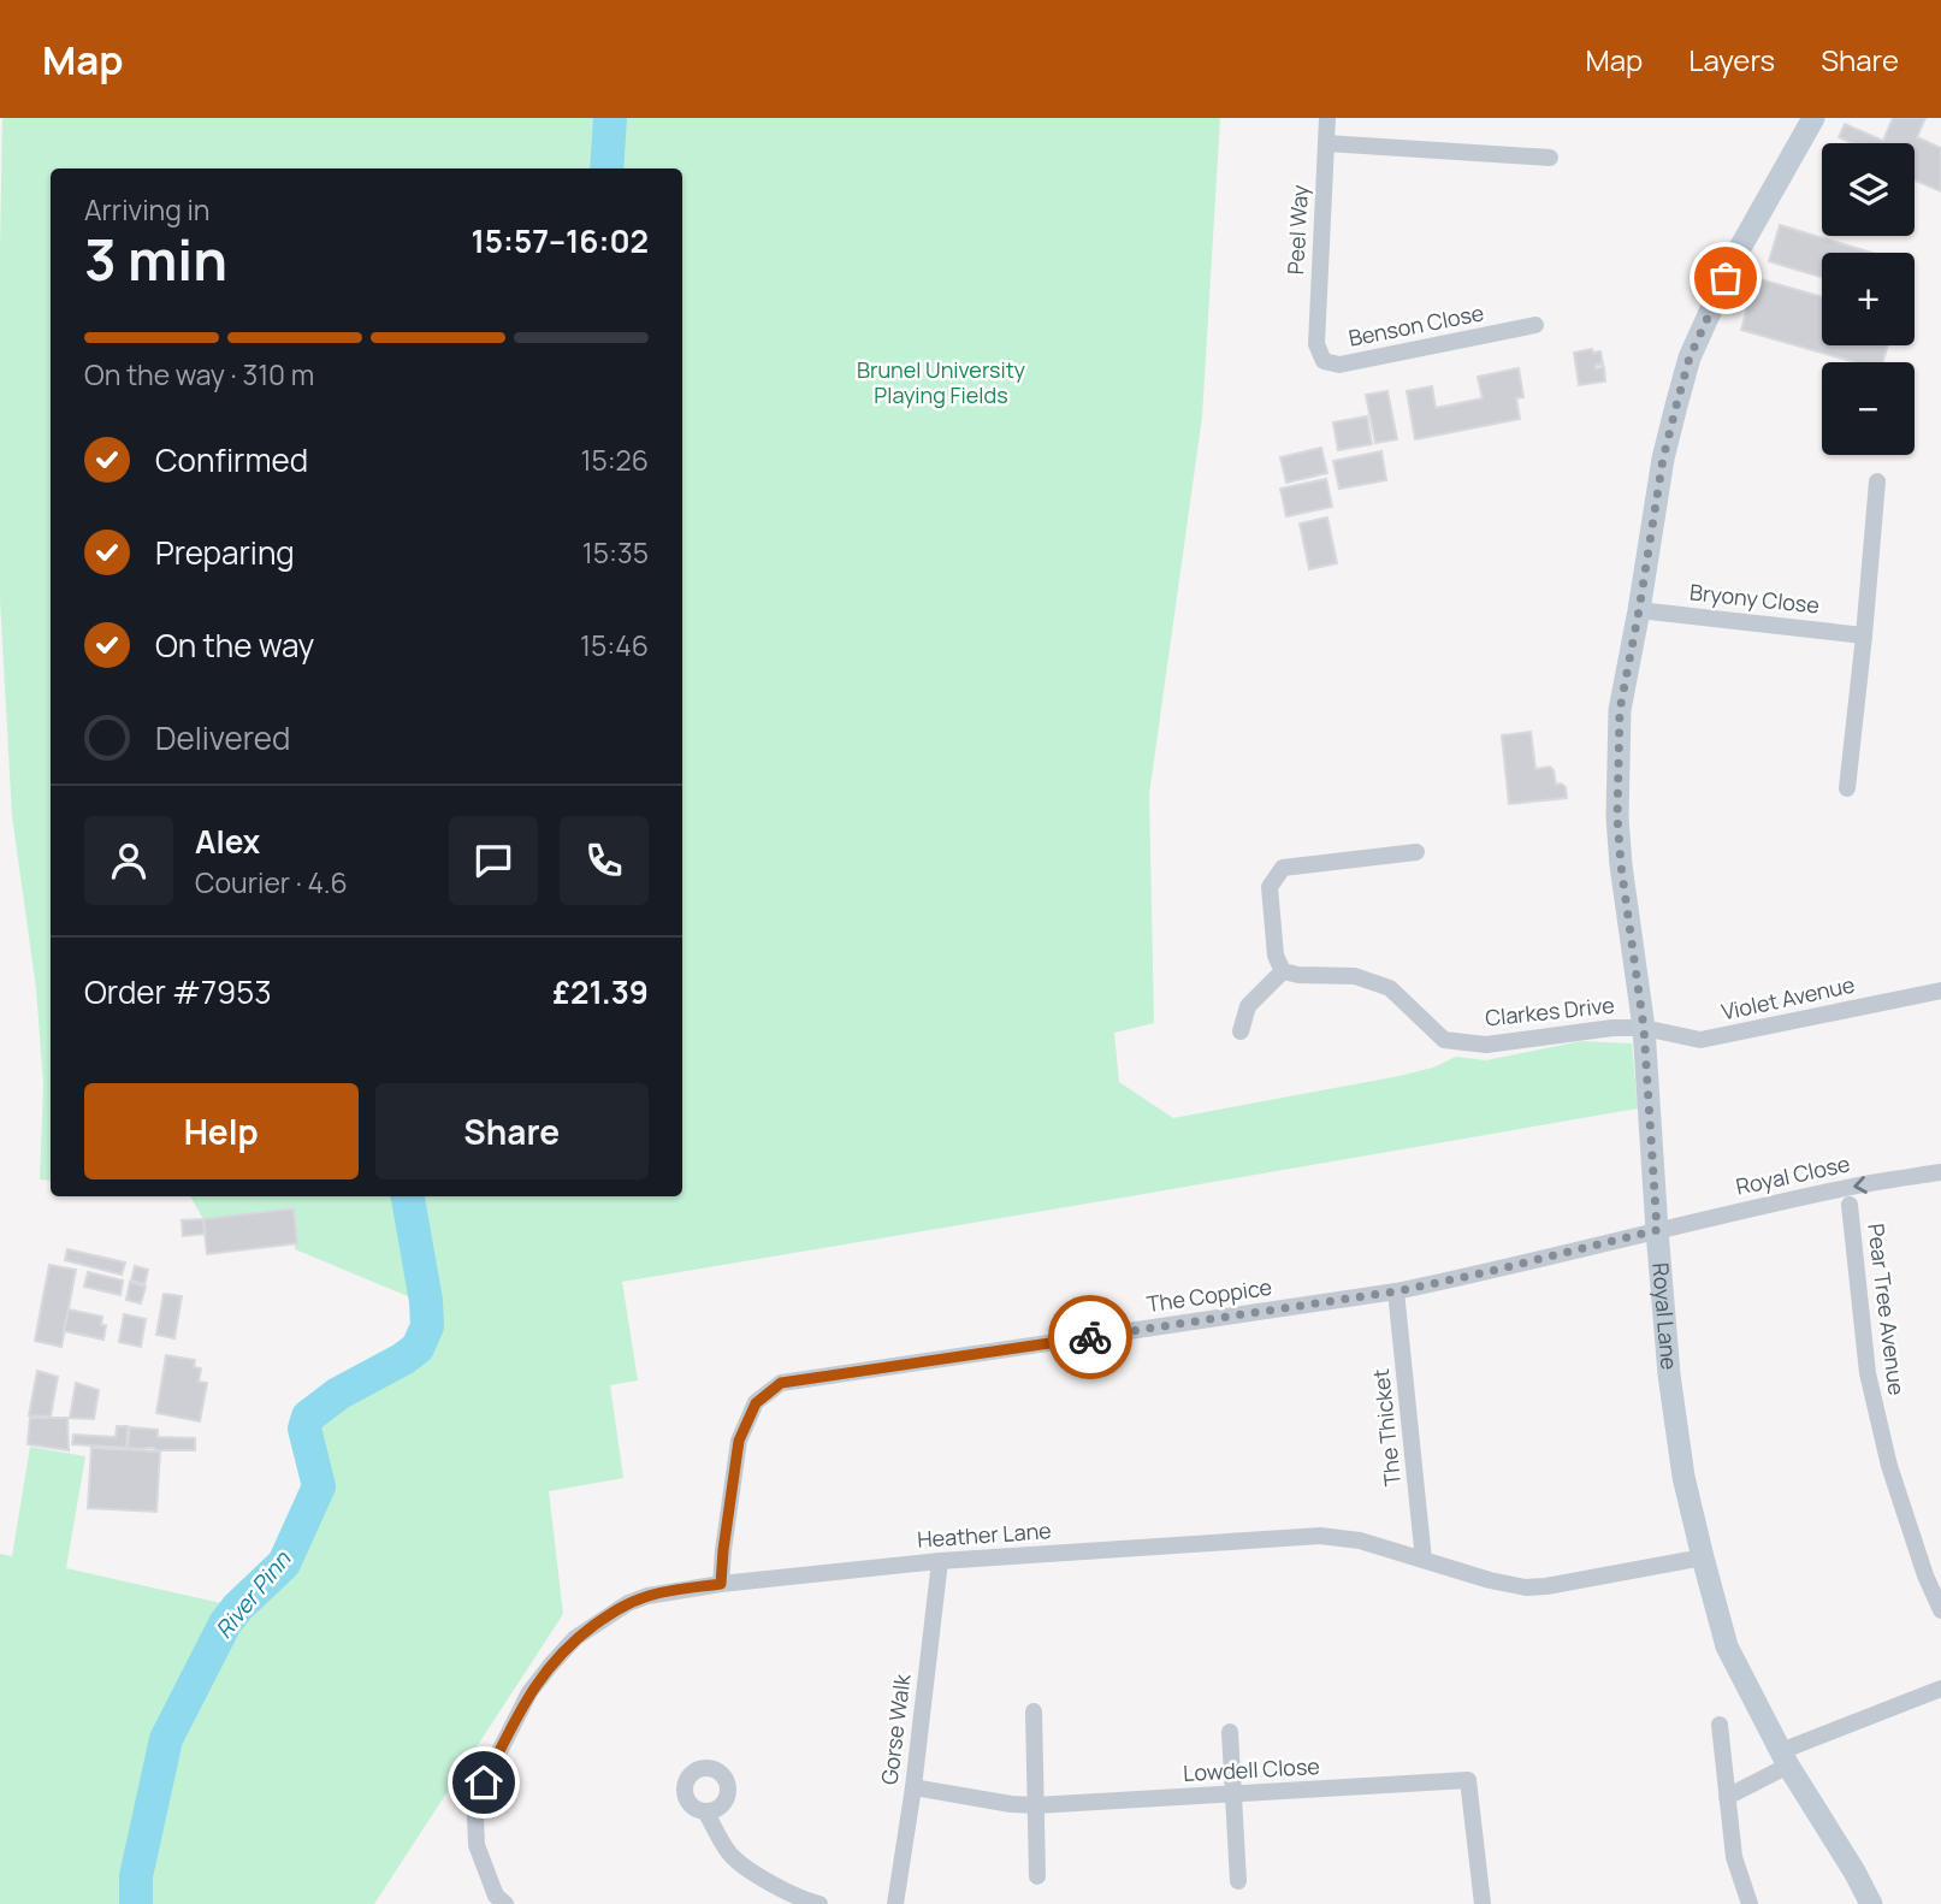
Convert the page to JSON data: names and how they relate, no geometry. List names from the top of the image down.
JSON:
{
  "streets": {
    "street": [
      "Peel Way",
      "Benson Close",
      "Bryony Close",
      "Violet Avenue",
      "Clarkes Drive",
      "Royal Close",
      "The Coppice",
      "Pear Tree Avenue",
      "Royal Lane",
      "The Thicket",
      "Heather Lane",
      "Gorse Walk",
      "Lowdell Close"
    ]
  },
  "crossings": [
    ["Peel Way", "Benson Close"],
    ["Bryony Close", "Royal Lane"],
    ["Violet Avenue", "Clarkes Drive"],
    ["Violet Avenue", "Royal Lane"],
    ["Clarkes Drive", "Royal Lane"],
    ["Royal Close", "The Coppice"],
    ["Royal Close", "Royal Lane"],
    ["The Coppice", "Royal Lane"],
    ["The Coppice", "The Thicket"],
    ["The Coppice", "Heather Lane"],
    ["Royal Lane", "Heather Lane"],
    ["The Thicket", "Heather Lane"],
    ["Heather Lane", "Gorse Walk"],
    ["Gorse Walk", "Lowdell Close"]
  ],
  "one_way": ["Royal Close"],
  "water": ["River Pinn"],
  "parks": ["Brunel University Playing Fields"],
  "page": {
    "header": "Map",
    "nav": ["Map", "Layers", "Share"],
    "map_buttons": ["+", "−"],
    "heading": ["3 min", "Arriving in", "15:57–16:02"],
    "panel": [
      "Alex",
      "Courier · 4.6",
      "Order #7953",
      "£21.39"
    ],
    "bar": "On the way · 310 m",
    "list": [
      ["Confirmed", "15:26"],
      ["Preparing", "15:35"],
      ["On the way", "15:46"],
      "Delivered"
    ],
    "buttons": ["Help", "Share"]
  }
}
